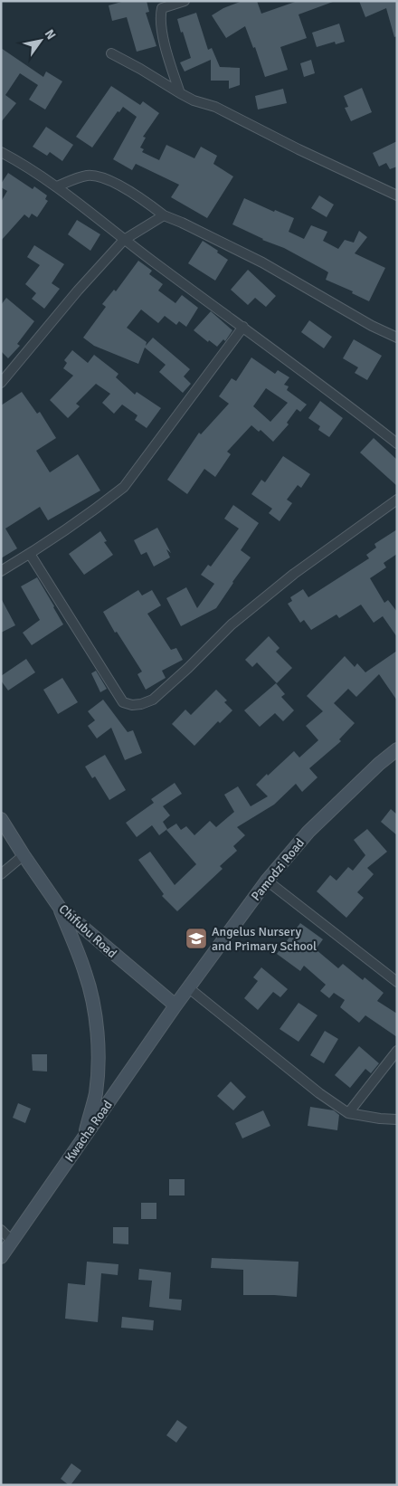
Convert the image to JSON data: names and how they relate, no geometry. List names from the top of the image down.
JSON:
{
  "streets": {
    "main road": ["Pamodzi Road", "Chifubu Road", "Kwacha Road"]
  },
  "crossings": [
    ["Pamodzi Road", "Chifubu Road"],
    ["Pamodzi Road", "Kwacha Road"],
    ["Chifubu Road", "Kwacha Road"]
  ],
  "places": {
    "school or university": ["Angelus Nursery and Primary School"]
  },
  "north": "top right"
}
